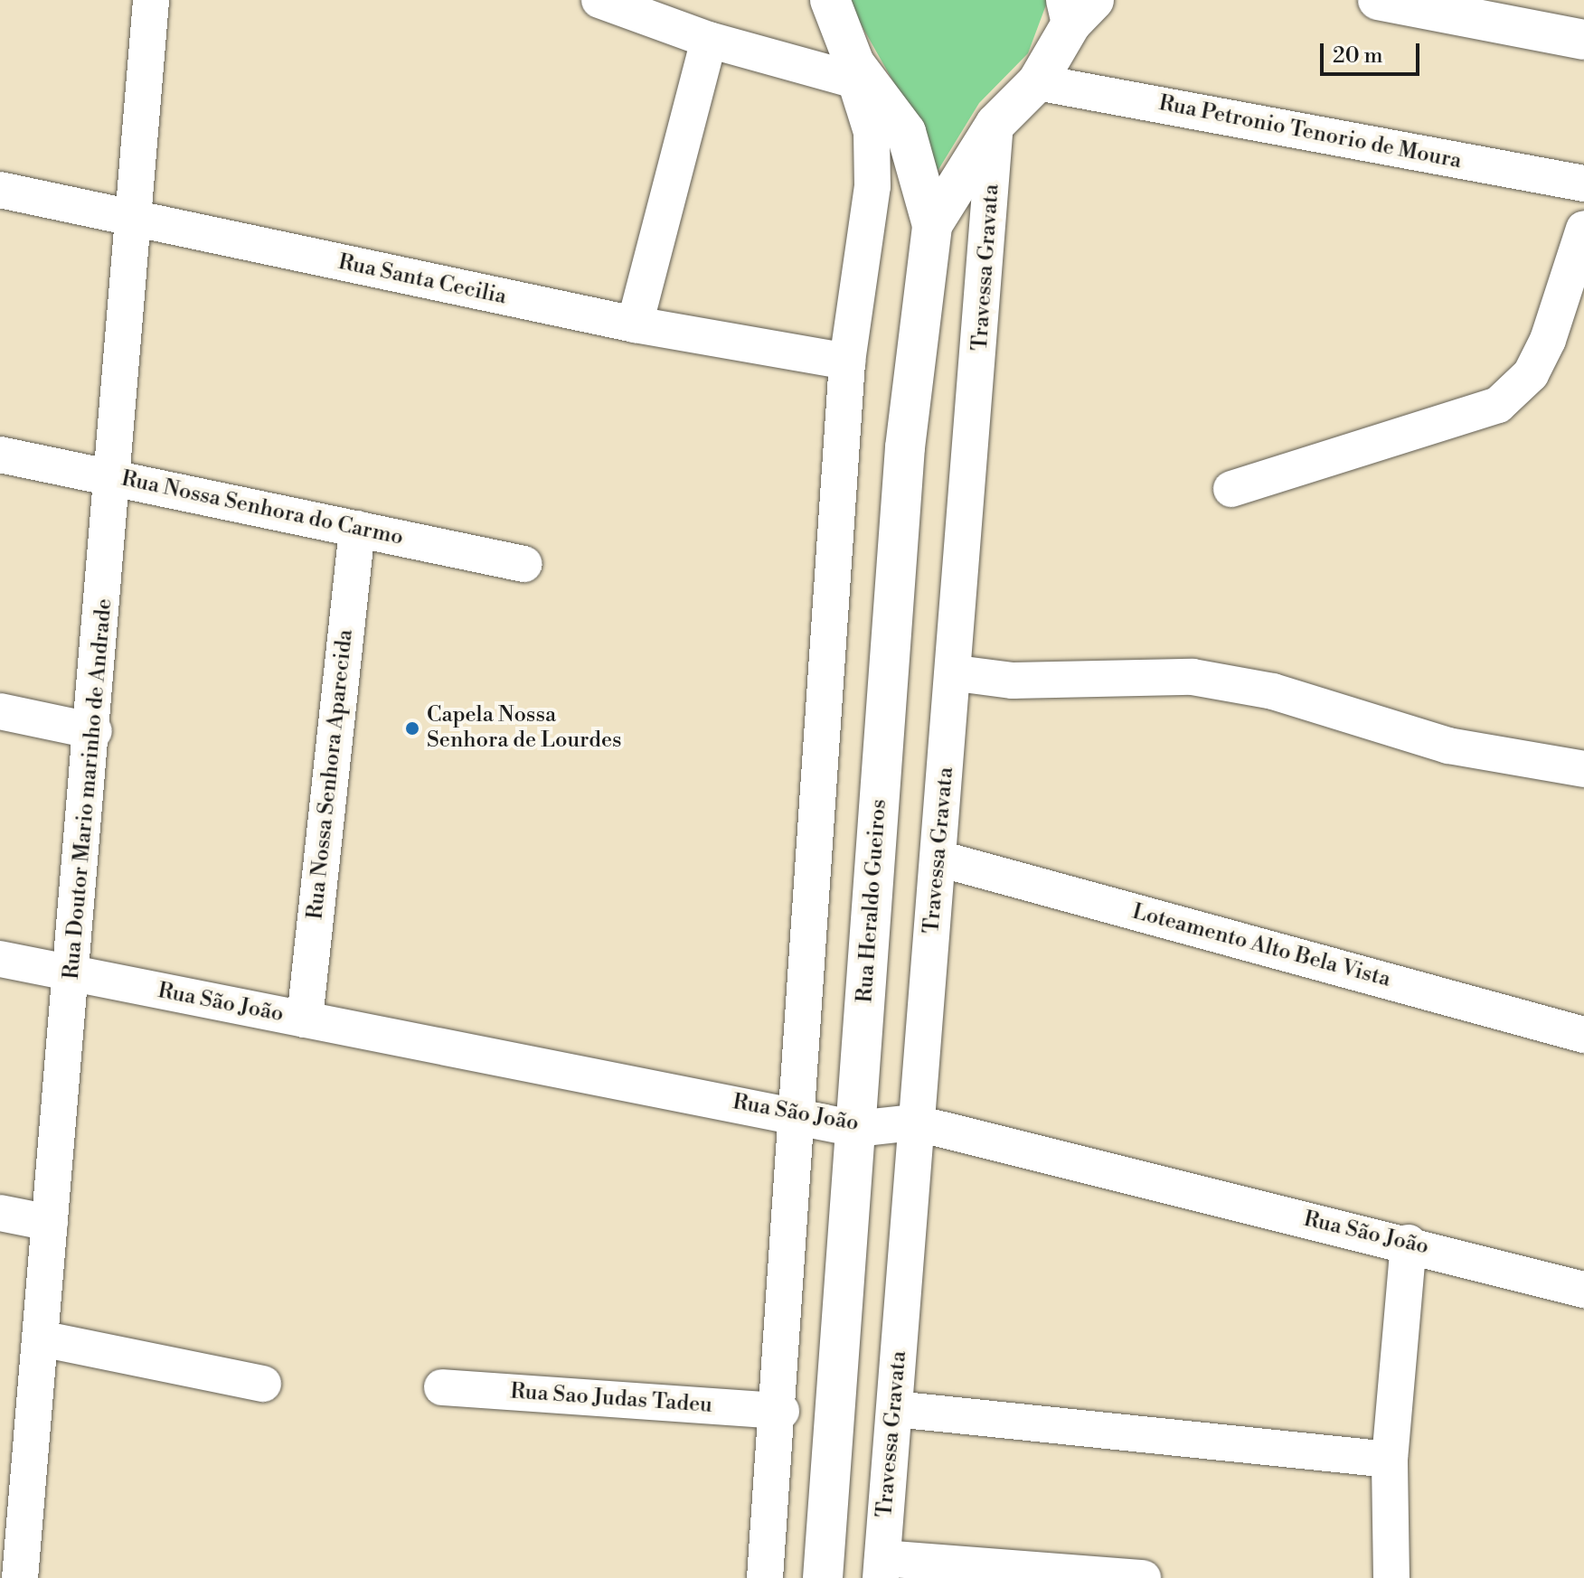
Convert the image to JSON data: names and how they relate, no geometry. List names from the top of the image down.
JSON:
{
  "streets": {
    "main road": ["Rua Heraldo Gueiros"],
    "street": [
      "Rua Petronio Tenorio de Moura",
      "Travessa Gravata",
      "Rua Santa Cecilia",
      "Rua Nossa Senhora do Carmo",
      "Rua Nossa Senhora Aparecida",
      "Rua Doutor Mario marinho de Andrade",
      "Loteamento Alto Bela Vista",
      "Rua São João",
      "Rua Sao Judas Tadeu"
    ]
  },
  "crossings": [
    ["Rua Petronio Tenorio de Moura", "Rua Heraldo Gueiros"],
    ["Travessa Gravata", "Rua Heraldo Gueiros"],
    ["Travessa Gravata", "Loteamento Alto Bela Vista"],
    ["Travessa Gravata", "Rua São João"],
    ["Rua Santa Cecilia", "Rua Doutor Mario marinho de Andrade"],
    ["Rua Nossa Senhora do Carmo", "Rua Nossa Senhora Aparecida"],
    ["Rua Nossa Senhora do Carmo", "Rua Doutor Mario marinho de Andrade"],
    ["Rua Nossa Senhora Aparecida", "Rua São João"],
    ["Rua Doutor Mario marinho de Andrade", "Rua São João"],
    ["Rua Heraldo Gueiros", "Rua São João"]
  ],
  "places": ["Capela Nossa Senhora de Lourdes"],
  "scale_bar": "20 m"
}
